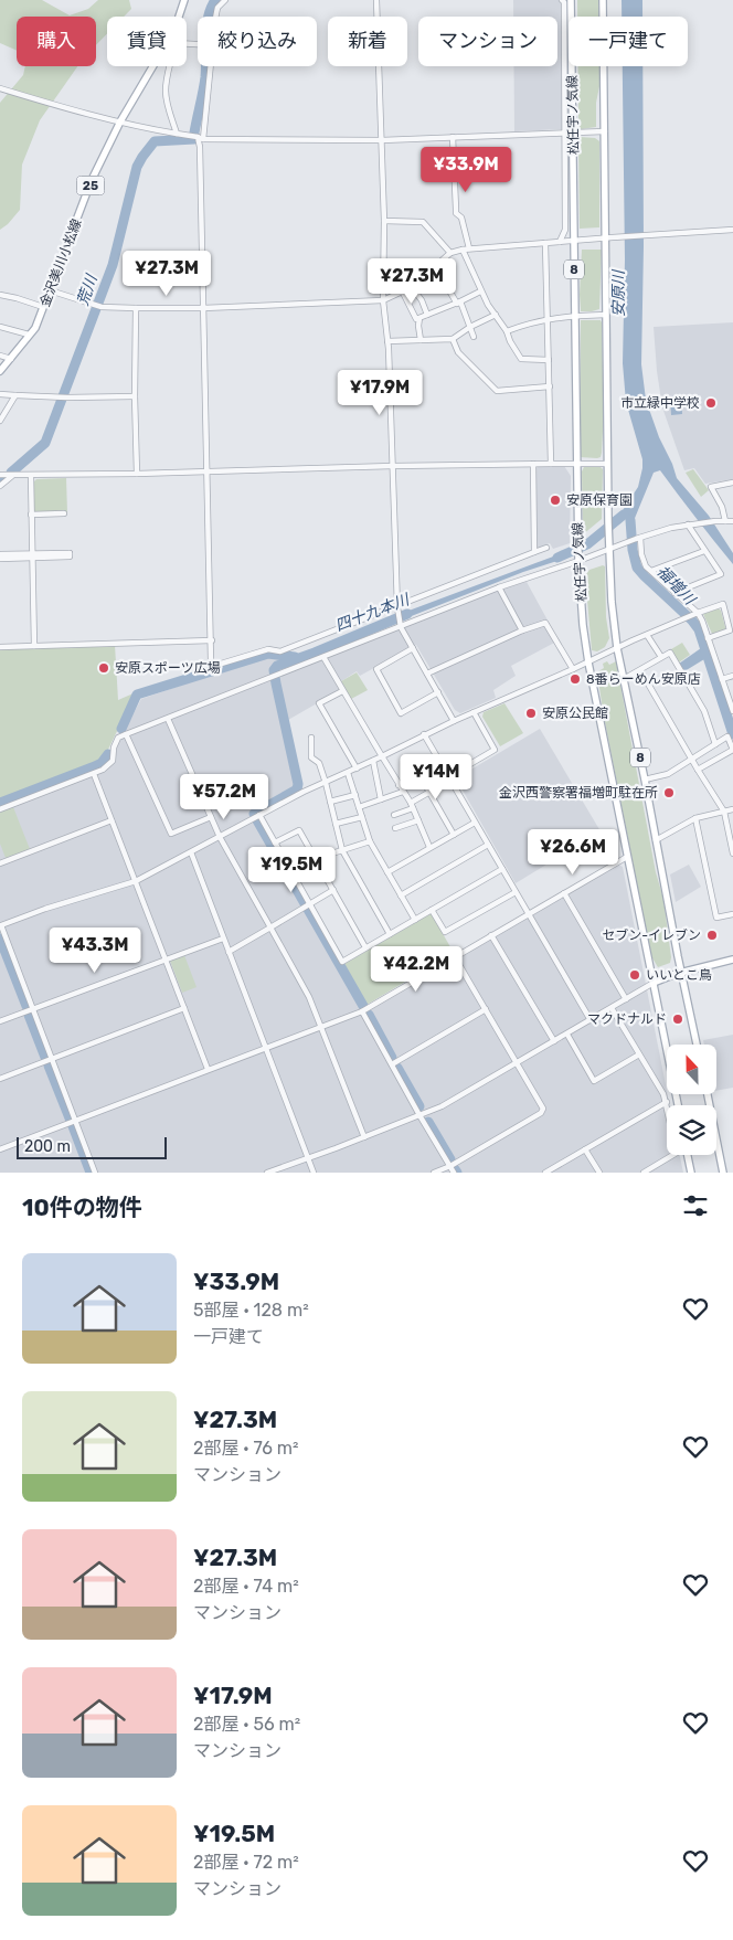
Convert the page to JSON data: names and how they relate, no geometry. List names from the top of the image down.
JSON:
{
  "streets": {
    "main road": [
      "松任宇ノ気線",
      "25",
      "金沢美川小松線",
      "8"
    ]
  },
  "water": [
    "荒川",
    "安原川",
    "福増川",
    "四十九本川"
  ],
  "places": [
    "市立緑中学校",
    "安原保育園",
    "安原スポーツ広場",
    "8番らーめん安原店",
    "安原公民館",
    "金沢西警察署福増町駐在所",
    "セブン-イレブン",
    "いいとこ鳥",
    "マクドナルド"
  ],
  "scale_bar": "200 m",
  "north": "top",
  "page": {
    "chip": [
      "購入",
      "賃貸",
      "絞り込み",
      "新着",
      "マンション",
      "一戸建て"
    ],
    "price": [
      "¥33.9M",
      "¥27.3M",
      "¥27.3M",
      "¥17.9M",
      "¥14M",
      "¥57.2M",
      "¥26.6M",
      "¥19.5M",
      "¥43.3M",
      "¥42.2M"
    ],
    "scale": "200 m",
    "heading": "10件の物件",
    "list": [
      {
        "name": "¥33.9M",
        "note": "5部屋 · 128 m² · 一戸建て"
      },
      {
        "name": "¥27.3M",
        "note": "2部屋 · 76 m² · マンション"
      },
      {
        "name": "¥27.3M",
        "note": "2部屋 · 74 m² · マンション"
      },
      {
        "name": "¥17.9M",
        "note": "2部屋 · 56 m² · マンション"
      },
      {
        "name": "¥19.5M",
        "note": "2部屋 · 72 m² · マンション"
      }
    ]
  }
}
